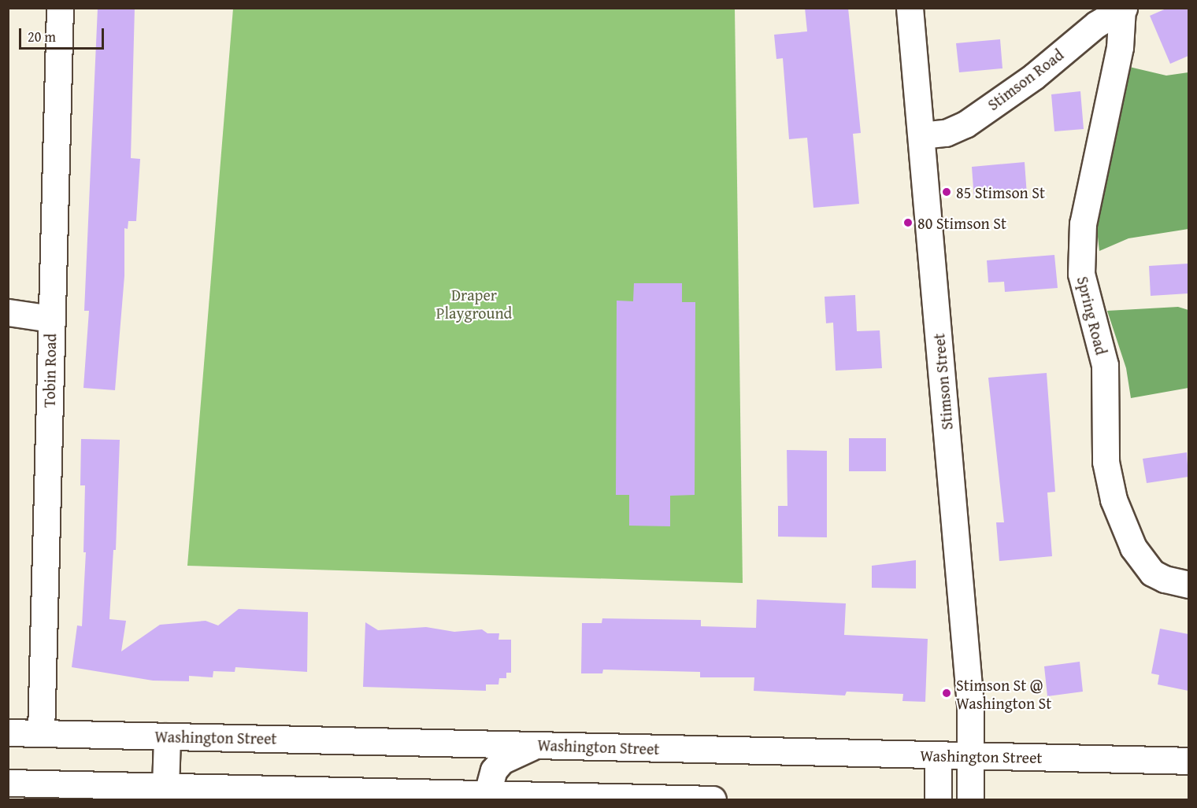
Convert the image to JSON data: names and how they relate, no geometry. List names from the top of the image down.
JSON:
{
  "streets": {
    "street": [
      "Stimson Road",
      "Spring Road",
      "Tobin Road",
      "Stimson Street",
      "Washington Street"
    ]
  },
  "crossings": [
    ["Stimson Road", "Spring Road"],
    ["Stimson Road", "Stimson Street"],
    ["Tobin Road", "Washington Street"],
    ["Stimson Street", "Washington Street"]
  ],
  "parks": ["Draper Playground"],
  "places": ["85 Stimson St", "80 Stimson St", "Stimson St @ Washington St"],
  "scale_bar": "20 m"
}
